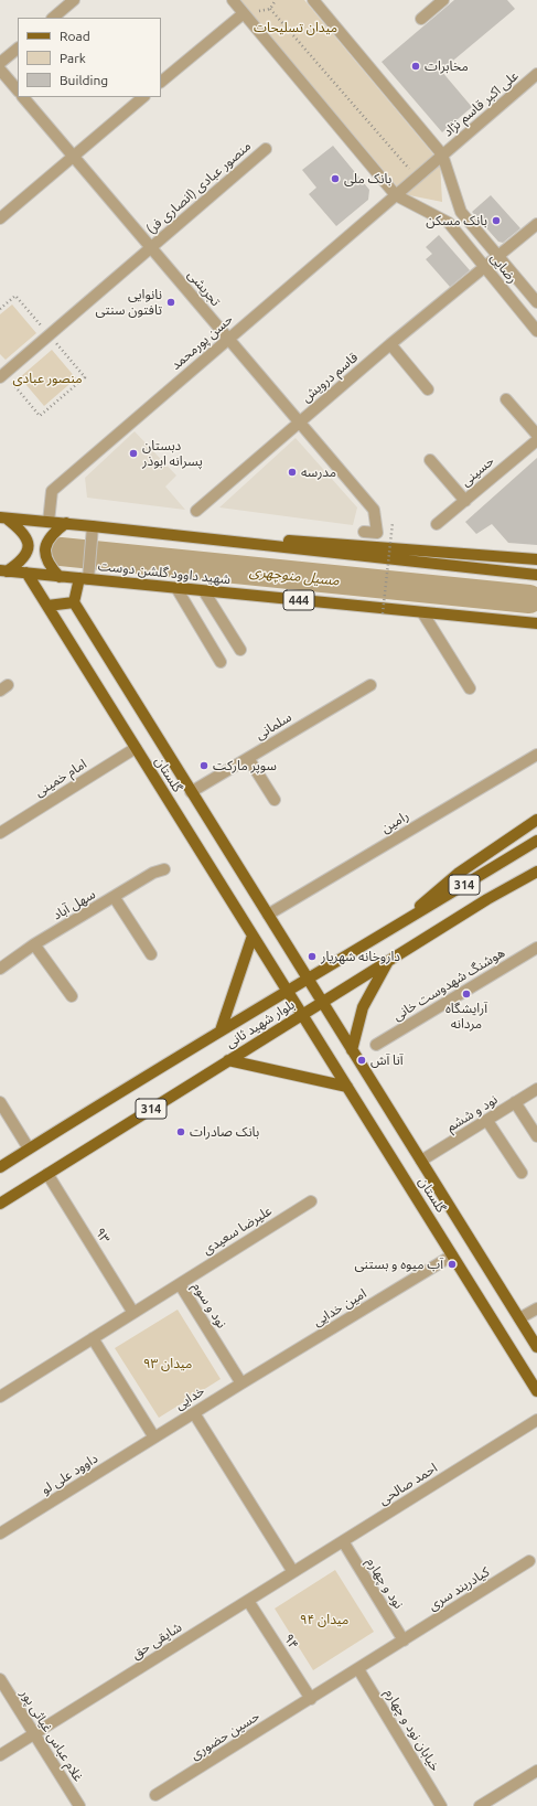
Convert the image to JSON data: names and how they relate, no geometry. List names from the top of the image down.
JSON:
{
  "streets": {
    "main road": [
      "شهید داوود گلشن دوست",
      "444",
      "گلستان",
      "314",
      "بلوار شهید ثانی"
    ],
    "street": [
      "علی اکبر قاسم نژاد",
      "منصور عبادی (انصاری فر)",
      "رضایی",
      "تجریشی",
      "حسن پورمحمد",
      "قاسم درویش",
      "حسینی",
      "سلمانی",
      "امام خمینی",
      "رامین",
      "سهل آباد",
      "هوشنگ شهدوست خانی",
      "نود و ششم",
      "علیرضا سعیدی",
      "۹۳",
      "نود و سوم",
      "امین خدایی",
      "خدایی",
      "داوود علی لو",
      "احمد صالحی",
      "نود و چهارم",
      "کیادربند سری",
      "شایقی حق",
      "۹۴",
      "خیابان نود و چهارم",
      "غلام عباس غیاثی ‌پور",
      "حسین حضوری"
    ]
  },
  "crossings": [
    ["علی اکبر قاسم نژاد", "رضایی"],
    ["علی اکبر قاسم نژاد", "حسن پورمحمد"],
    ["منصور عبادی (انصاری فر)", "تجریشی"],
    ["رضایی", "حسن پورمحمد"],
    ["رضایی", "قاسم درویش"],
    ["تجریشی", "حسن پورمحمد"],
    ["تجریشی", "قاسم درویش"],
    ["شهید داوود گلشن دوست", "گلستان"],
    ["سلمانی", "گلستان"],
    ["گلستان", "امام خمینی"],
    ["گلستان", "رامین"],
    ["گلستان", "بلوار شهید ثانی"],
    ["گلستان", "نود و ششم"],
    ["گلستان", "امین خدایی"],
    ["بلوار شهید ثانی", "۹۳"],
    ["علیرضا سعیدی", "نود و سوم"],
    ["۹۳", "نود و سوم"],
    ["نود و سوم", "امین خدایی"],
    ["نود و سوم", "خدایی"],
    ["امین خدایی", "خدایی"],
    ["خدایی", "داوود علی لو"],
    ["احمد صالحی", "نود و چهارم"],
    ["احمد صالحی", "شایقی حق"],
    ["نود و چهارم", "کیادربند سری"],
    ["کیادربند سری", "خیابان نود و چهارم"],
    ["کیادربند سری", "حسین حضوری"],
    ["شایقی حق", "۹۴"],
    ["شایقی حق", "غلام عباس غیاثی ‌پور"],
    ["۹۴", "حسین حضوری"],
    ["خیابان نود و چهارم", "حسین حضوری"]
  ],
  "water": ["مسیل منوچهری"],
  "parks": [
    "میدان تسلیحات",
    "منصور عبادی",
    "میدان ۹۳",
    "میدان ۹۴"
  ],
  "places": [
    "مخابرات",
    "بانک ملی",
    "بانک مسکن",
    "نانوایی تافتون سنتی",
    "دبستان پسرانه ابوذر",
    "مدرسه",
    "سوپر مارکت",
    "داروخانه شهریار",
    "آرایشگاه مردانه",
    "آنا آش",
    "بانک صادرات",
    "آب میوه و بستنی"
  ],
  "legend": ["Road", "Park", "Building"]
}
